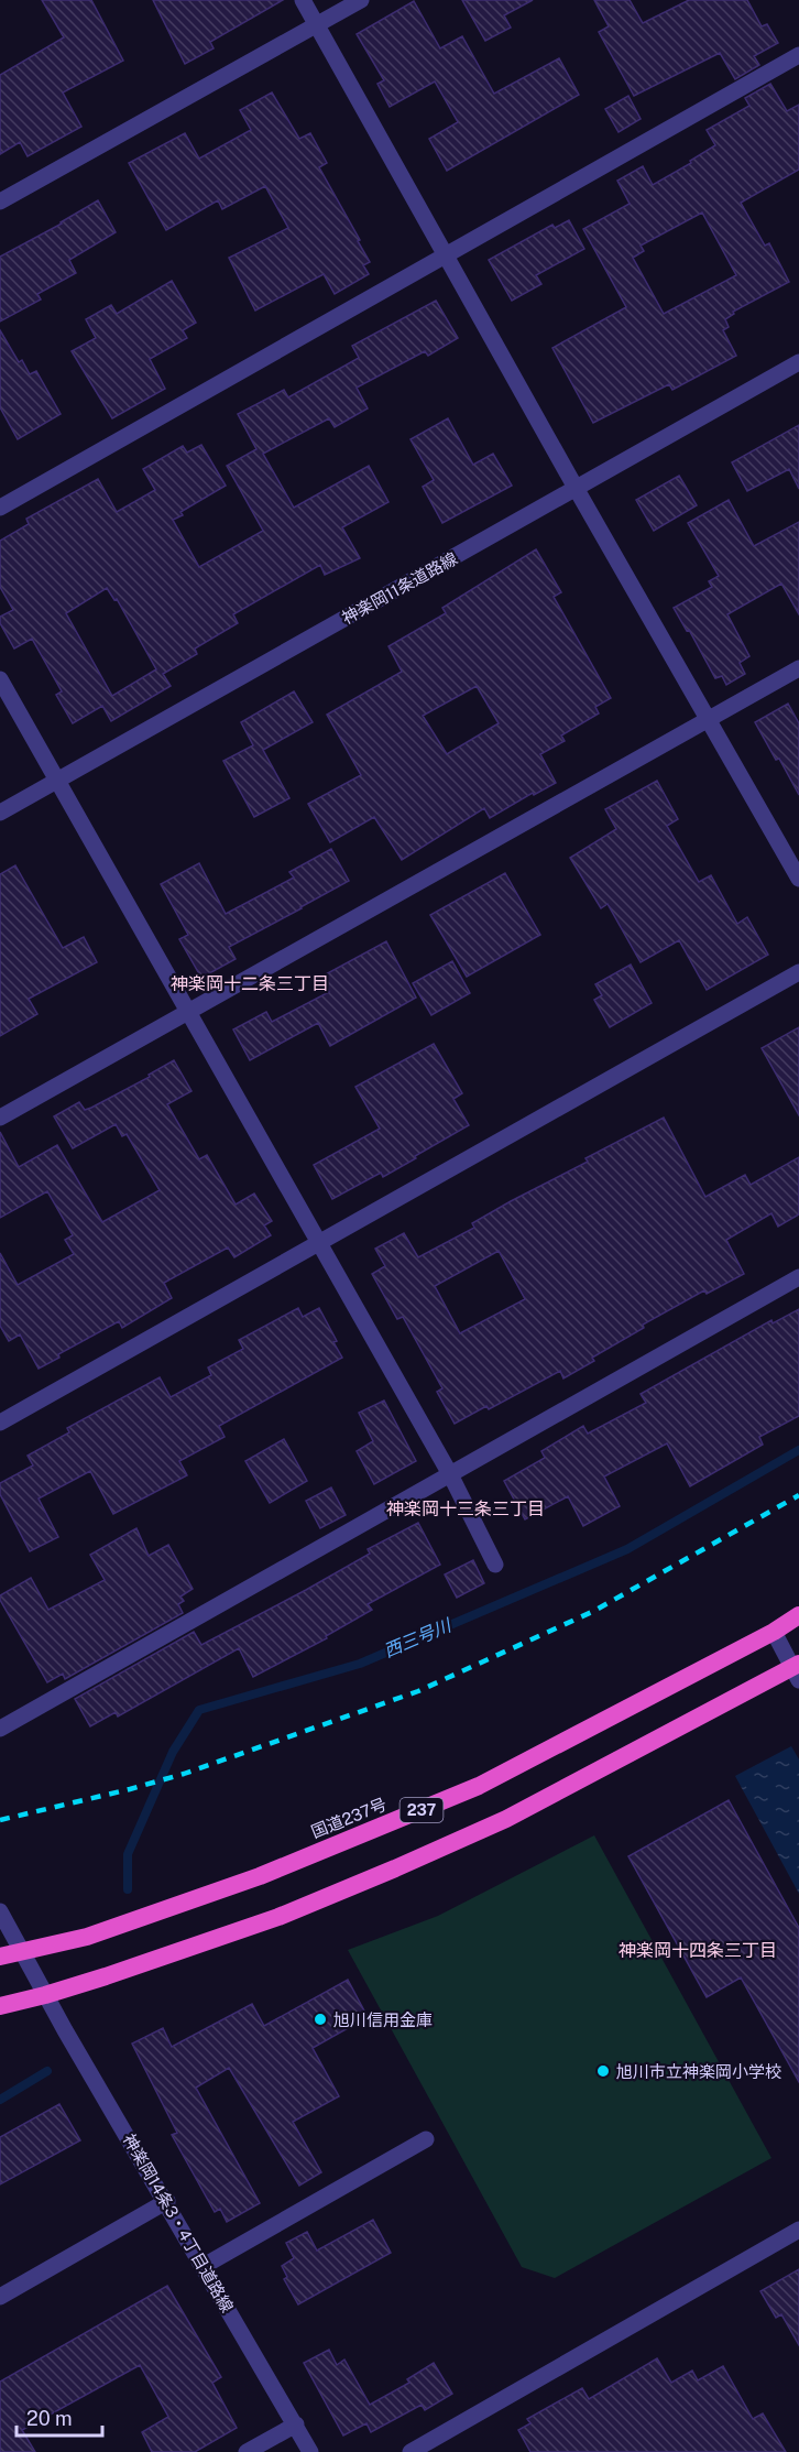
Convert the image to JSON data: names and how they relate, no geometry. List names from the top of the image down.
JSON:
{
  "streets": {
    "highway": ["237", "国道237号"],
    "street": ["神楽岡11条道路線", "神楽岡14条3・4丁目道路線"]
  },
  "crossings": [
    ["237", "神楽岡14条3・4丁目道路線"],
    ["国道237号", "神楽岡14条3・4丁目道路線"]
  ],
  "districts": ["神楽岡十二条三丁目", "神楽岡十三条三丁目", "神楽岡十四条三丁目"],
  "water": ["西三号川"],
  "places": ["旭川信用金庫", "旭川市立神楽岡小学校"],
  "scale_bar": "20 m"
}
